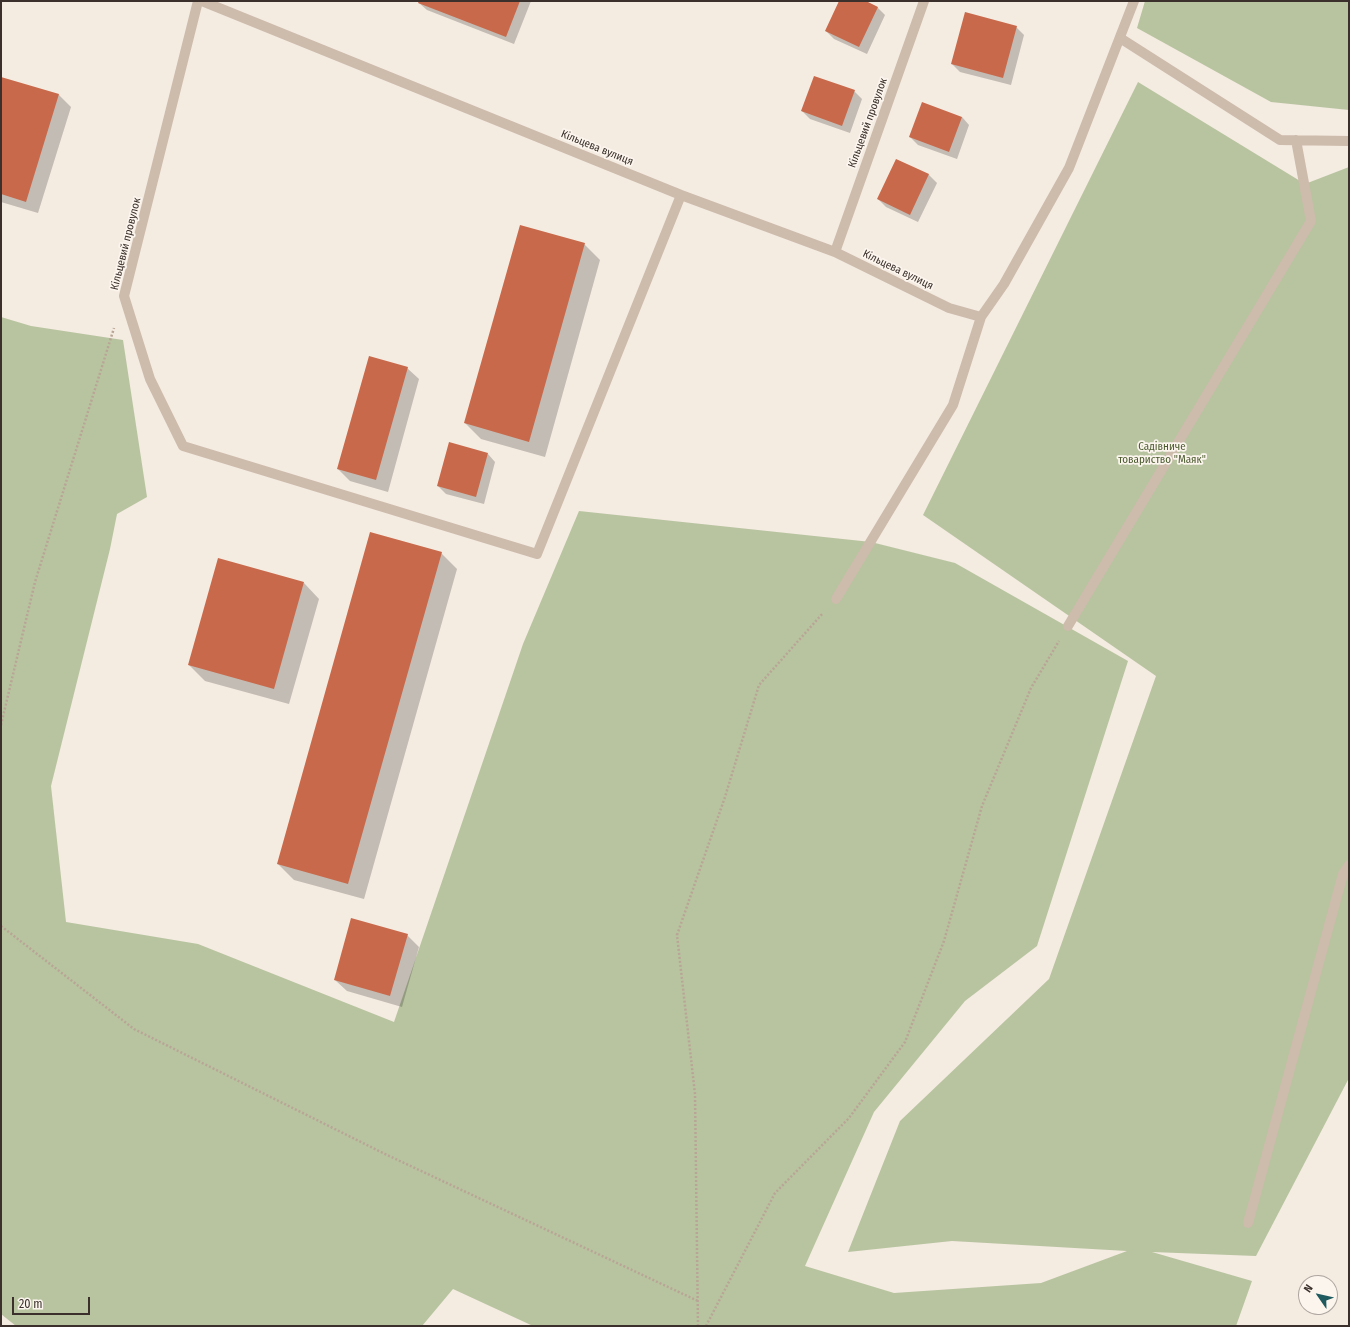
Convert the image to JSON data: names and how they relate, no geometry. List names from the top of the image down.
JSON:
{
  "streets": {
    "street": ["Кільцевий провулок", "Кільцева вулиця"]
  },
  "crossings": [
    ["Кільцевий провулок", "Кільцева вулиця"]
  ],
  "parks": ["Садівниче товариство \"Маяк\""],
  "scale_bar": "20 m",
  "north": "top left"
}
